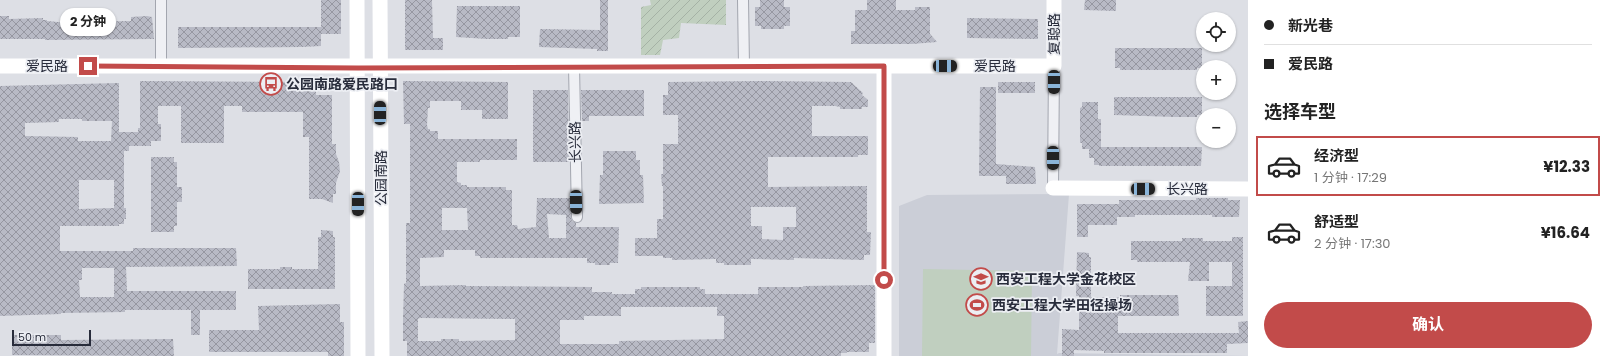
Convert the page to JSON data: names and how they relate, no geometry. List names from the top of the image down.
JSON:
{
  "streets": {
    "street": [
      "复聪路",
      "爱民路",
      "长兴路",
      "公园南路"
    ]
  },
  "crossings": [
    ["复聪路", "爱民路"],
    ["复聪路", "长兴路"],
    ["爱民路", "长兴路"],
    ["爱民路", "公园南路"]
  ],
  "places": {
    "bus stop": ["公园南路爱民路口"],
    "school or university": ["西安工程大学金花校区"],
    "sports": ["西安工程大学田径操场"]
  },
  "scale_bar": "50 m",
  "page": {
    "banner": ["新光巷", "爱民路"],
    "bubble": "2 分钟",
    "map_buttons": ["+", "−"],
    "heading": "选择车型",
    "list": [
      {
        "name": "经济型",
        "note": "1 分钟 · 17:29",
        "value": "¥12.33"
      },
      {
        "name": "舒适型",
        "note": "2 分钟 · 17:30",
        "value": "¥16.64"
      }
    ],
    "buttons": "确认",
    "scale": "50 m"
  }
}
